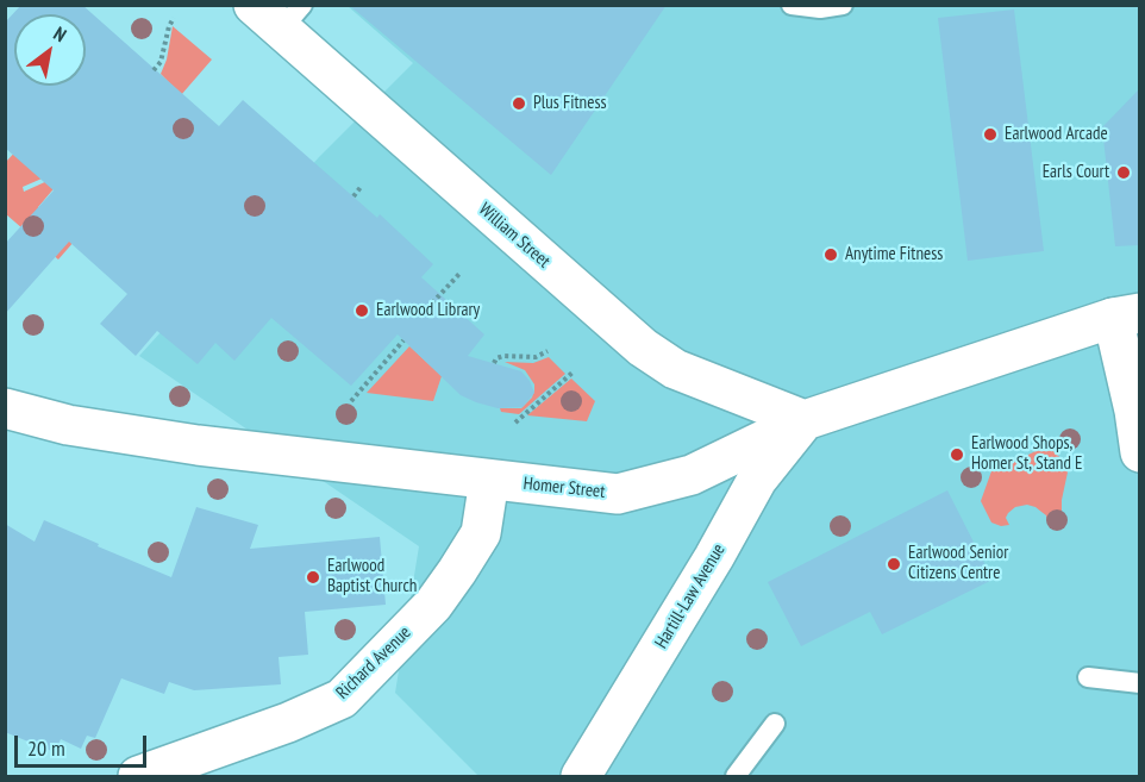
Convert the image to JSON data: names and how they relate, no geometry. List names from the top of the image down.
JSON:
{
  "streets": {
    "street": [
      "William Street",
      "Homer Street",
      "Hartill-Law Avenue",
      "Richard Avenue"
    ]
  },
  "crossings": [
    ["William Street", "Homer Street"],
    ["William Street", "Hartill-Law Avenue"],
    ["Homer Street", "Hartill-Law Avenue"],
    ["Homer Street", "Richard Avenue"]
  ],
  "places": [
    "Plus Fitness",
    "Earlwood Arcade",
    "Earls Court",
    "Anytime Fitness",
    "Earlwood Library",
    "Earlwood Shops, Homer St, Stand E",
    "Earlwood Senior Citizens Centre",
    "Earlwood Baptist Church"
  ],
  "scale_bar": "20 m",
  "north": "top right"
}
